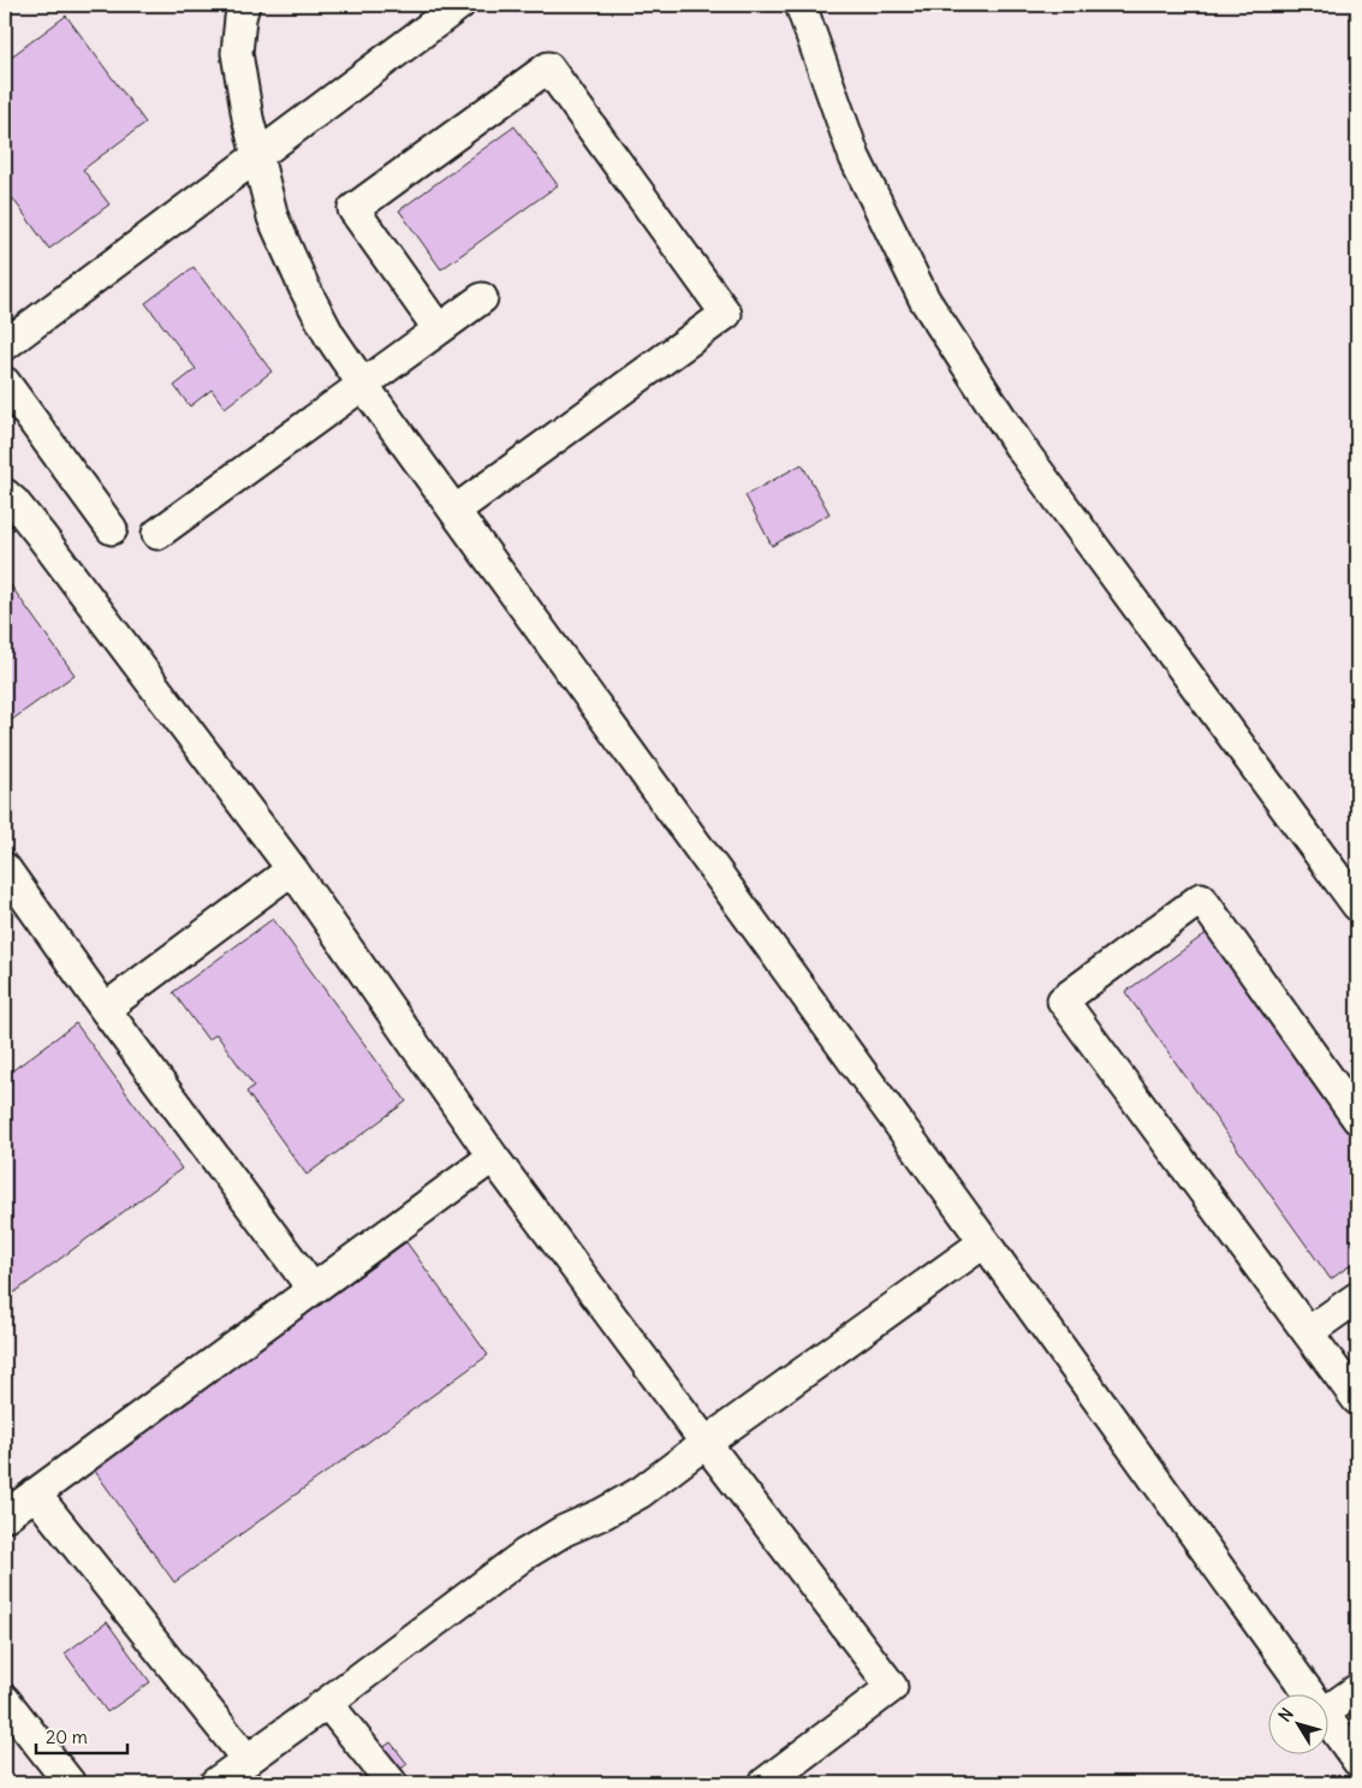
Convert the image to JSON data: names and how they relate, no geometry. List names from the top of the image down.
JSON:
{
  "scale_bar": "20 m",
  "north": "top left"
}
